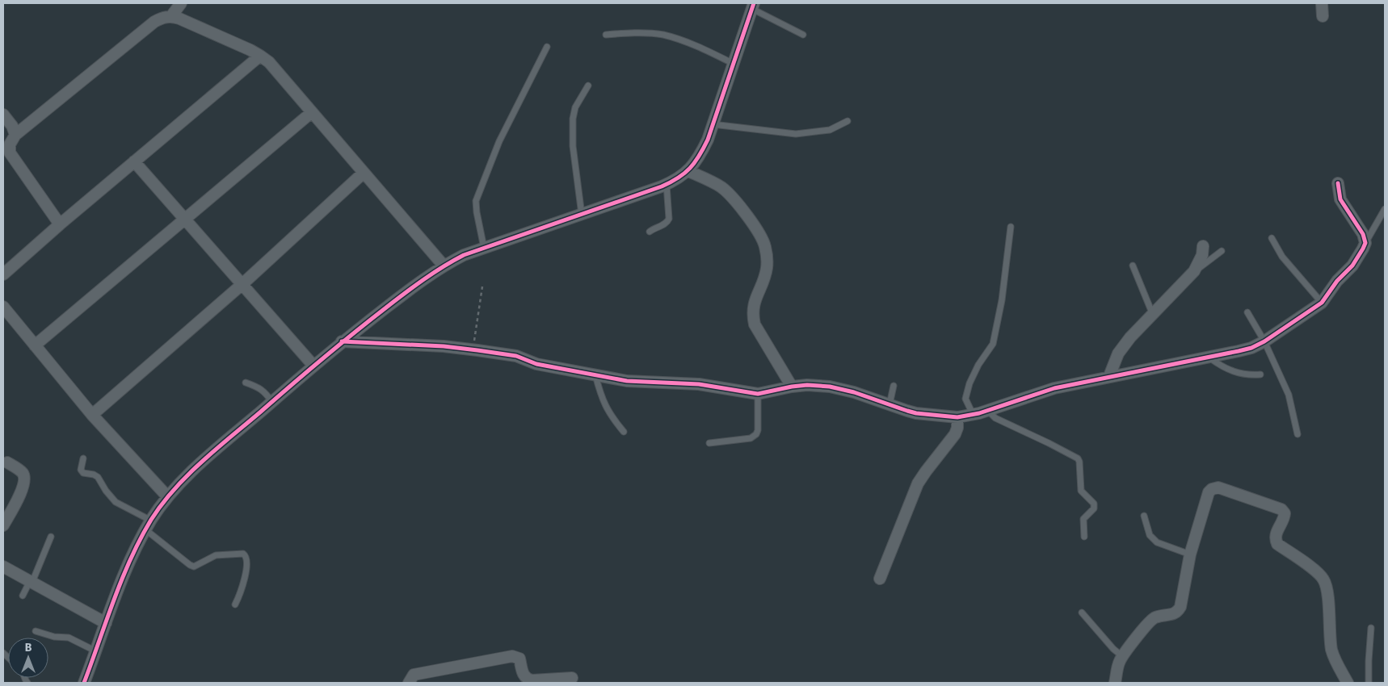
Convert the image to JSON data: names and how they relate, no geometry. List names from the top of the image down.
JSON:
{
  "north": "top"
}
